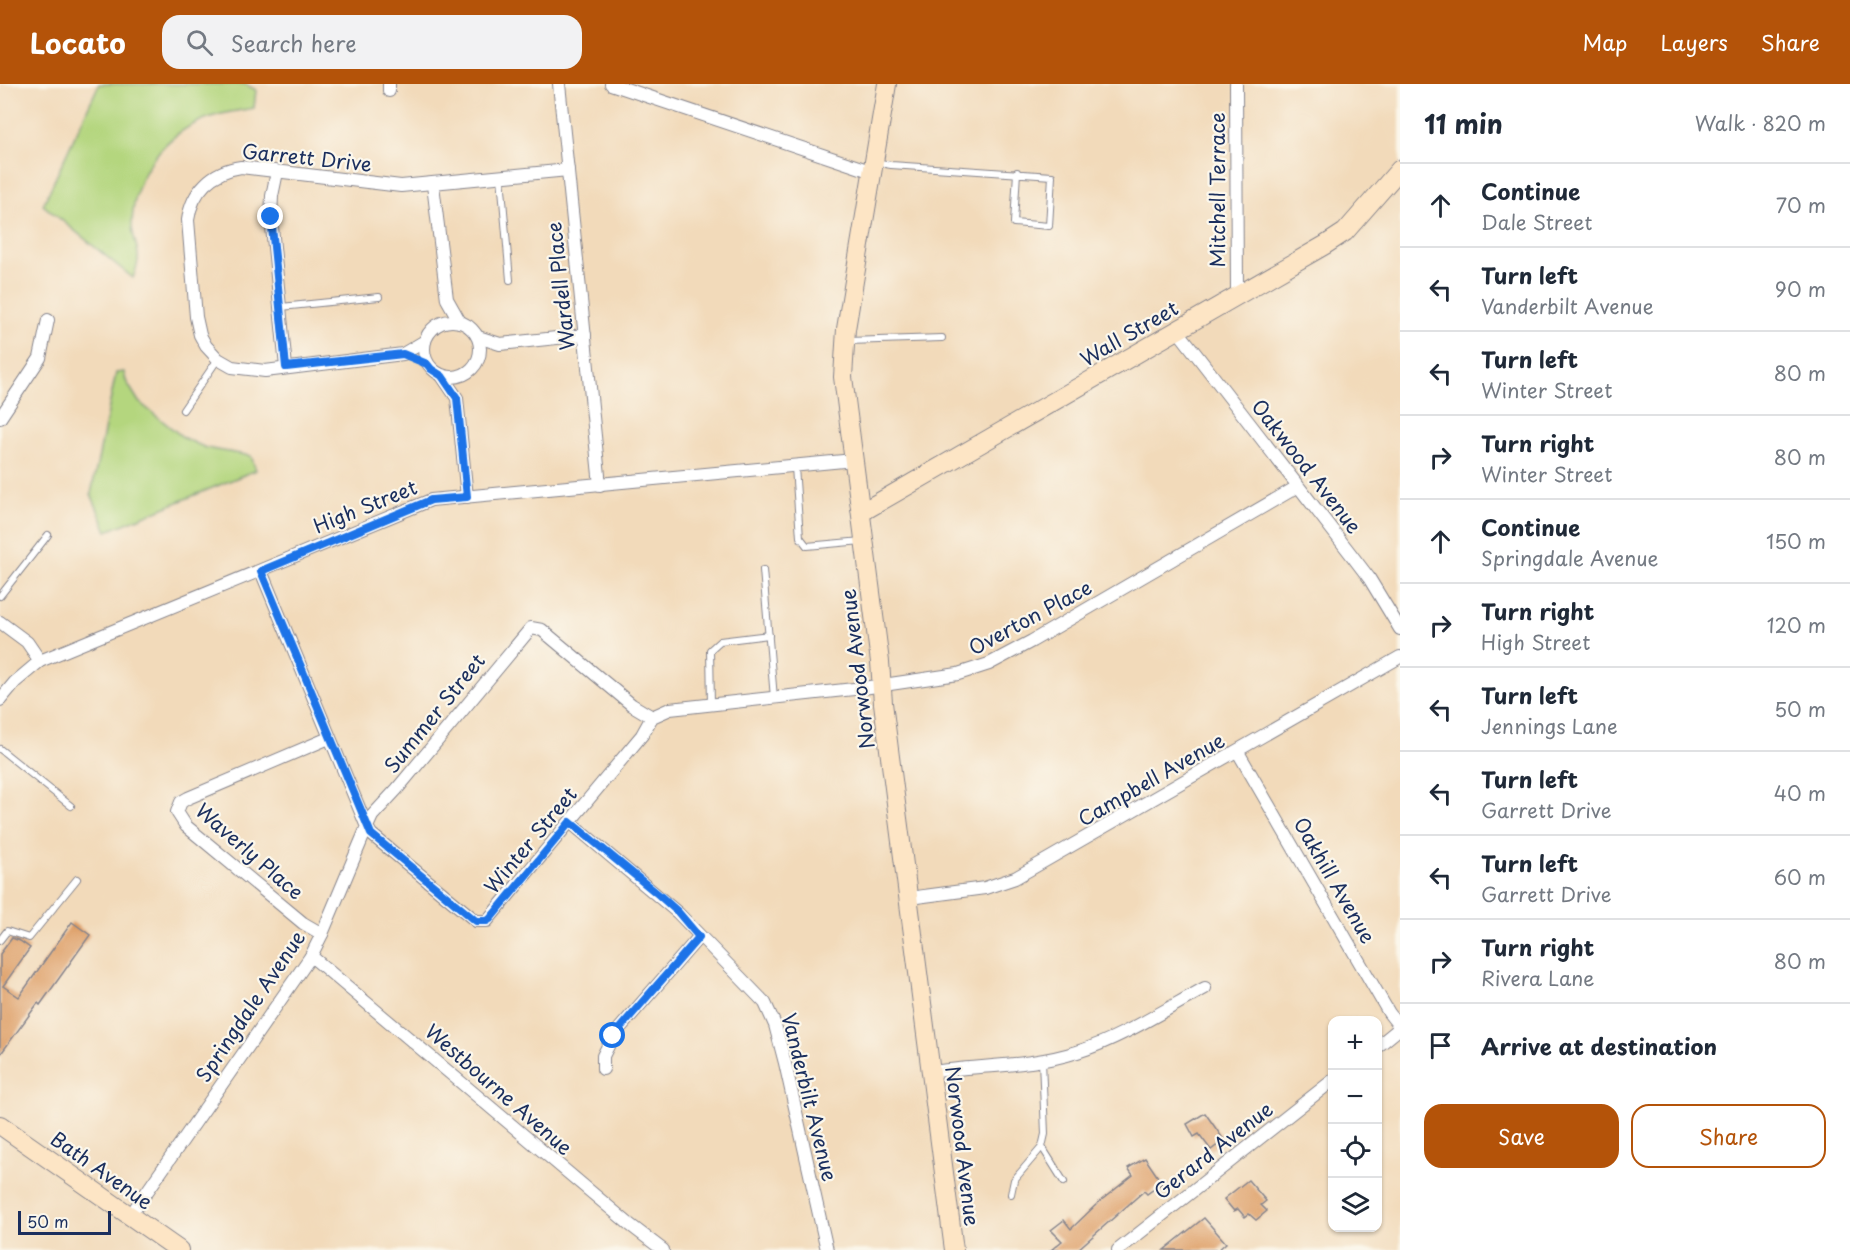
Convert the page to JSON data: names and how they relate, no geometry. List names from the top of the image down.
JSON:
{
  "streets": {
    "street": [
      "Garrett Drive",
      "Mitchell Terrace",
      "Wardell Place",
      "Wall Street",
      "Oakwood Avenue",
      "High Street",
      "Overton Place",
      "Norwood Avenue",
      "Summer Street",
      "Campbell Avenue",
      "Winter Street",
      "Waverly Place",
      "Oakhill Avenue",
      "Springdale Avenue",
      "Westbourne Avenue",
      "Vanderbilt Avenue",
      "Gerard Avenue",
      "Bath Avenue"
    ]
  },
  "crossings": [
    ["Garrett Drive", "Wardell Place"],
    ["Mitchell Terrace", "Wall Street"],
    ["Wardell Place", "High Street"],
    ["Wall Street", "Oakwood Avenue"],
    ["Wall Street", "Norwood Avenue"],
    ["Oakwood Avenue", "Overton Place"],
    ["High Street", "Norwood Avenue"],
    ["Overton Place", "Norwood Avenue"],
    ["Overton Place", "Summer Street"],
    ["Overton Place", "Winter Street"],
    ["Norwood Avenue", "Campbell Avenue"],
    ["Summer Street", "Winter Street"],
    ["Summer Street", "Springdale Avenue"],
    ["Campbell Avenue", "Oakhill Avenue"],
    ["Winter Street", "Springdale Avenue"],
    ["Winter Street", "Vanderbilt Avenue"],
    ["Waverly Place", "Springdale Avenue"],
    ["Springdale Avenue", "Westbourne Avenue"],
    ["Springdale Avenue", "Bath Avenue"]
  ],
  "scale_bar": "50 m",
  "page": {
    "header": "Locato",
    "search": "Search here",
    "nav": ["Map", "Layers", "Share"],
    "heading": ["11 min", "Walk · 820 m"],
    "list": [
      ["Continue", "Dale Street", "70 m"],
      ["Turn left", "Vanderbilt Avenue", "90 m"],
      ["Turn left", "Winter Street", "80 m"],
      ["Turn right", "Winter Street", "80 m"],
      ["Continue", "Springdale Avenue", "150 m"],
      ["Turn right", "High Street", "120 m"],
      ["Turn left", "Jennings Lane", "50 m"],
      ["Turn left", "Garrett Drive", "40 m"],
      ["Turn left", "Garrett Drive", "60 m"],
      ["Turn right", "Rivera Lane", "80 m"],
      "Arrive at destination"
    ],
    "map_buttons": ["+", "−"],
    "buttons": ["Save", "Share"],
    "scale": "50 m"
  }
}
